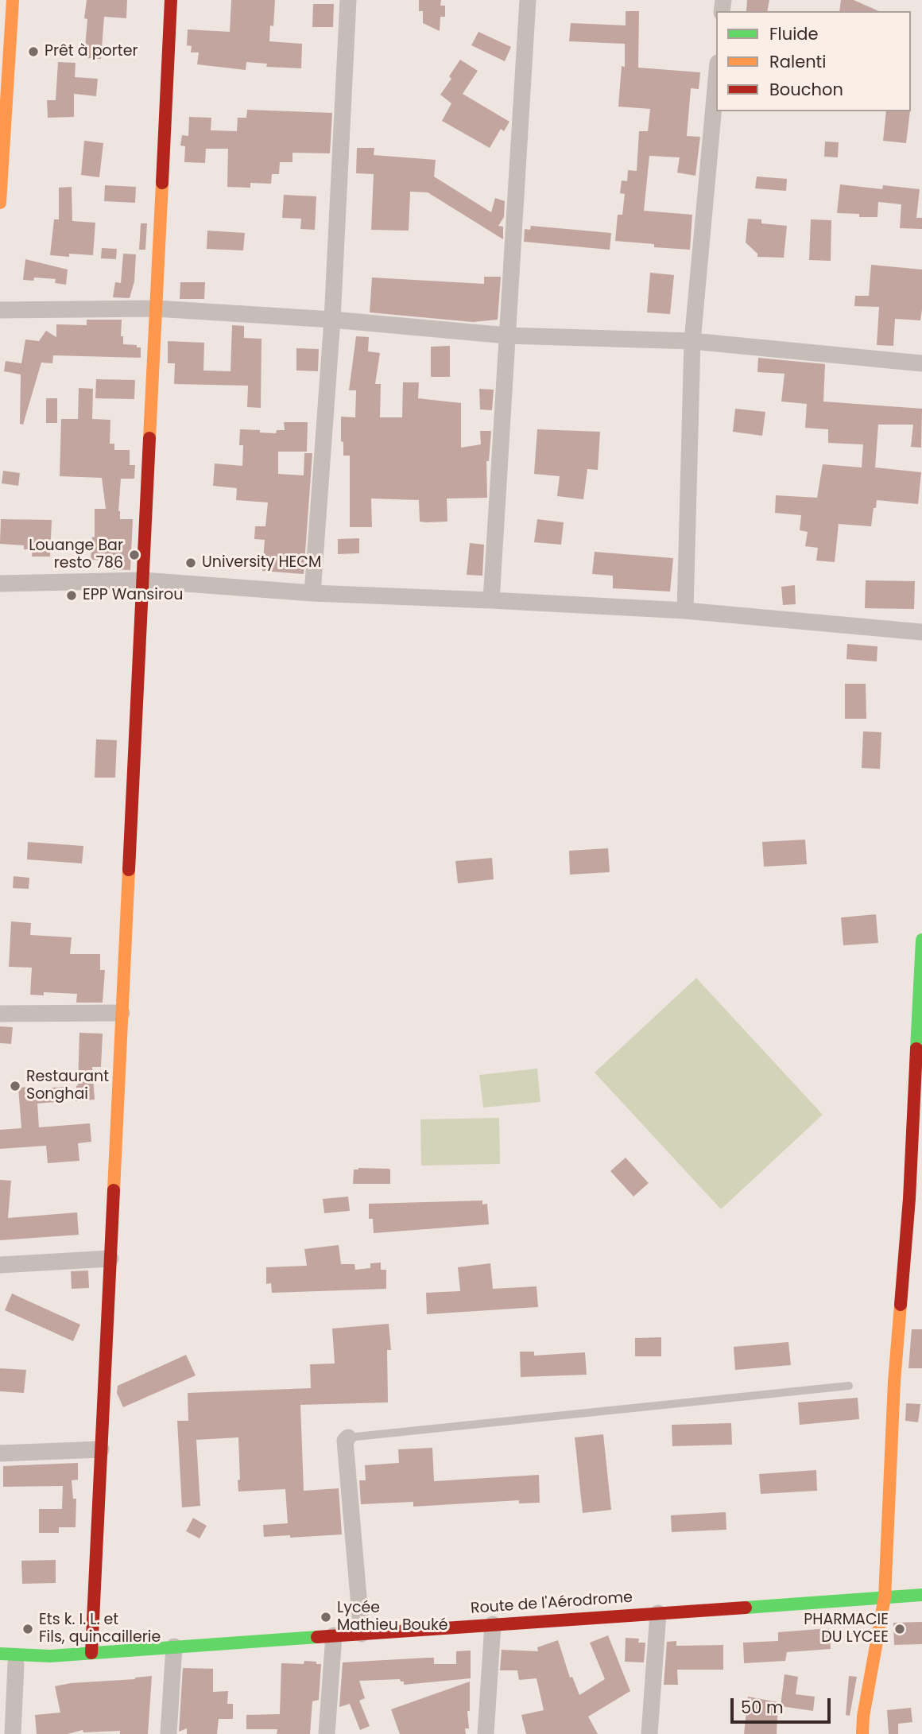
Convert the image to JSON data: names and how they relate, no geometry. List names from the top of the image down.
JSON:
{
  "streets": {
    "street": ["Route de l'Aérodrome"]
  },
  "places": [
    "Prêt à porter",
    "Louange Bar resto 786",
    "University HECM",
    "EPP Wansirou",
    "Restaurant Songhai",
    "Lycée Mathieu Bouké",
    "Ets k. I. L. et Fils, quincaillerie",
    "PHARMACIE DU LYCEE"
  ],
  "legend": ["Fluide", "Ralenti", "Bouchon"],
  "scale_bar": "50 m"
}
